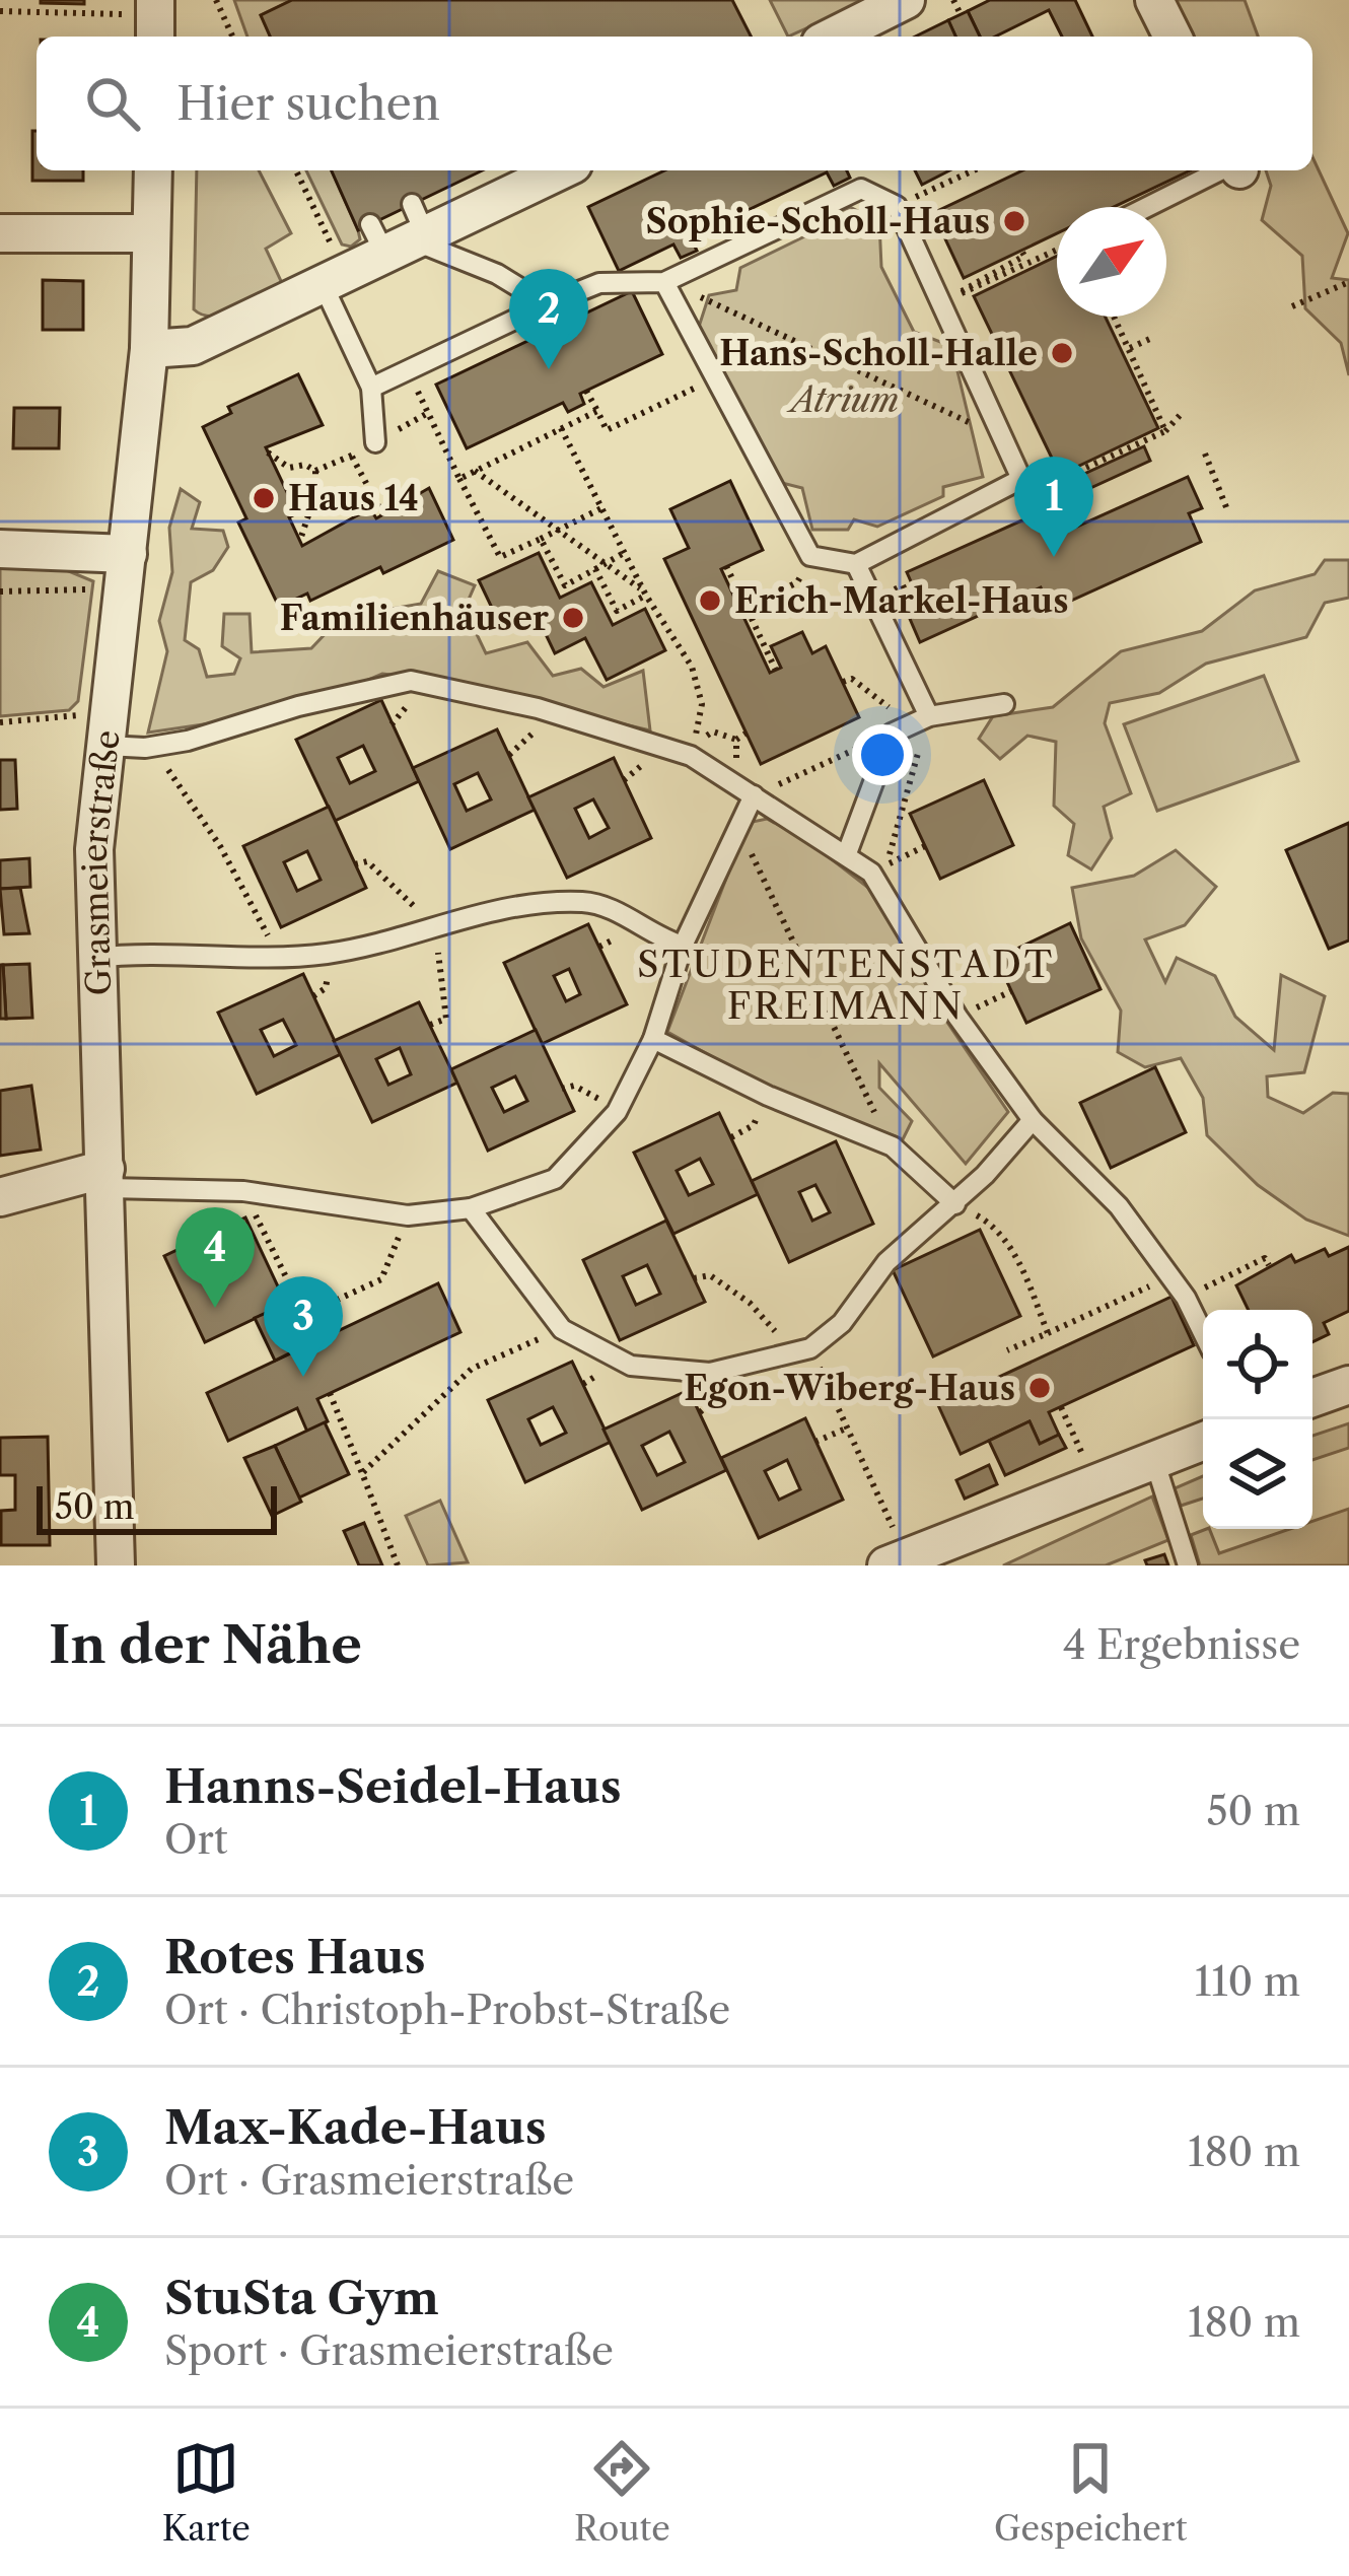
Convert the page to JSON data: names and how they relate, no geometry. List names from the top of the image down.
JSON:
{
  "streets": {
    "street": ["Grasmeierstraße"]
  },
  "districts": ["STUDENTENSTADT FREIMANN"],
  "parks": ["Atrium"],
  "places": [
    "Sophie-Scholl-Haus",
    "Hans-Scholl-Halle",
    "Haus 14",
    "Erich-Markel-Haus",
    "Familienhäuser",
    "Egon-Wiberg-Haus"
  ],
  "scale_bar": "50 m",
  "north": "top right",
  "page": {
    "search": "Hier suchen",
    "pins": [
      "2",
      "1",
      "4",
      "3"
    ],
    "scale": "50 m",
    "heading": ["In der Nähe", "4 Ergebnisse"],
    "list": [
      {
        "mark": "1",
        "name": "Hanns-Seidel-Haus",
        "note": "Ort",
        "value": "50 m"
      },
      {
        "mark": "2",
        "name": "Rotes Haus",
        "note": "Ort · Christoph-Probst-Straße",
        "value": "110 m"
      },
      {
        "mark": "3",
        "name": "Max-Kade-Haus",
        "note": "Ort · Grasmeierstraße",
        "value": "180 m"
      },
      {
        "mark": "4",
        "name": "StuSta Gym",
        "note": "Sport · Grasmeierstraße",
        "value": "180 m"
      }
    ],
    "nav": ["Karte", "Route", "Gespeichert"]
  }
}
